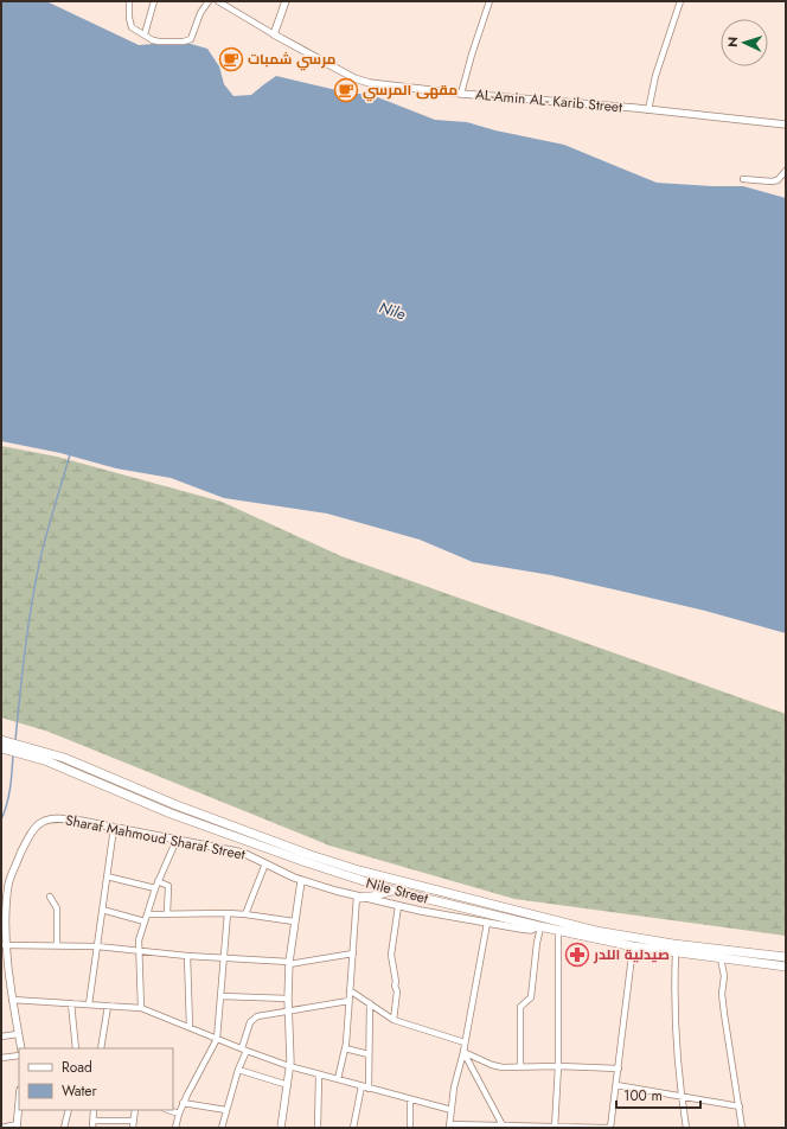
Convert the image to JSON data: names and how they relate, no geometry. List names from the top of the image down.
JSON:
{
  "streets": {
    "main road": ["Nile Street"],
    "street": ["AL-Amin AL- Karib Street", "Sharaf Mahmoud Sharaf Street"]
  },
  "crossings": [
    ["Sharaf Mahmoud Sharaf Street", "Nile Street"]
  ],
  "water": ["Nile"],
  "places": {
    "cafe": ["مرسي شمبات", "مقهى المرسي"],
    "pharmacy": ["صيدلية اللدر"]
  },
  "legend": ["Road", "Water"],
  "scale_bar": "100 m",
  "north": "left"
}
